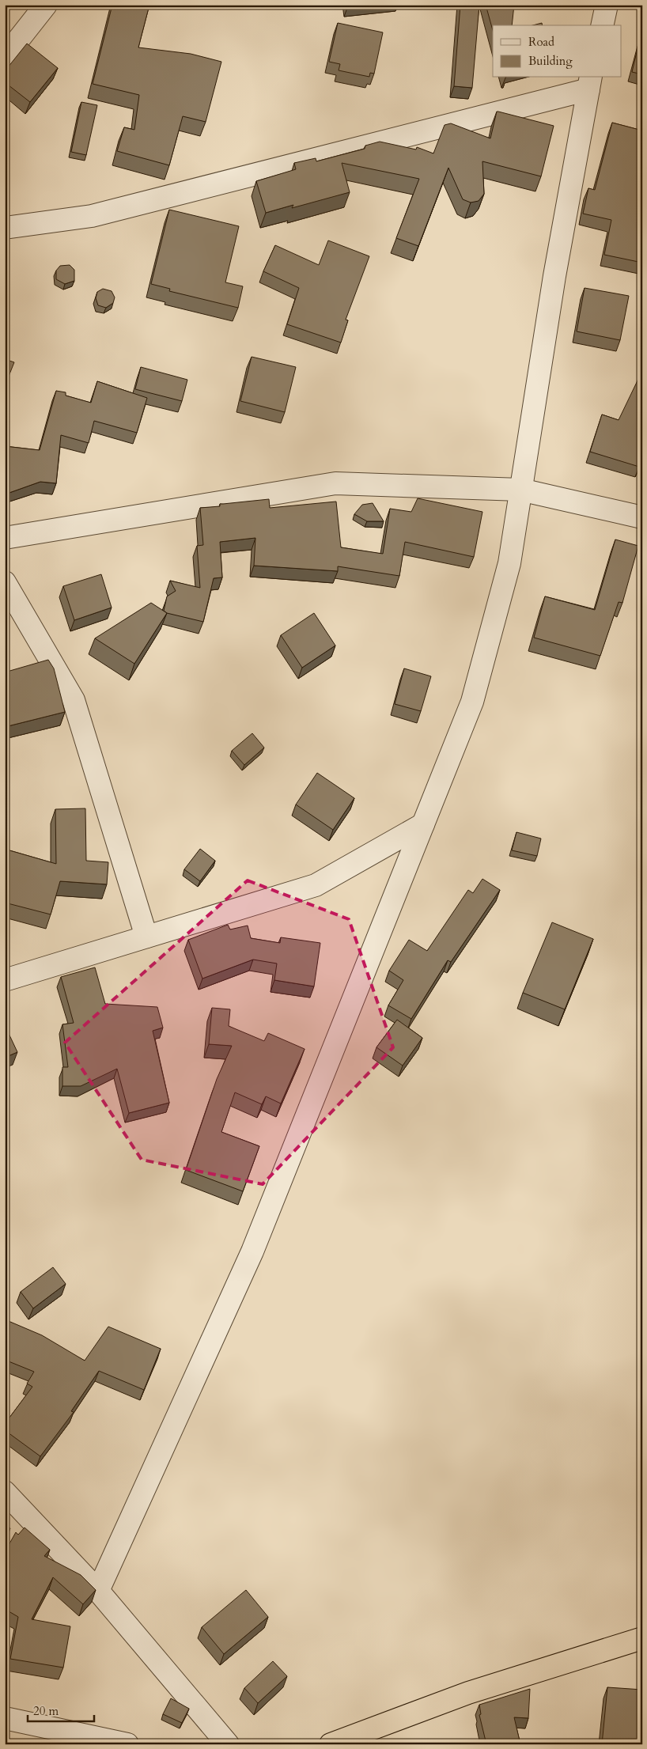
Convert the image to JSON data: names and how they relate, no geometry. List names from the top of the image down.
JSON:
{
  "legend": ["Road", "Building"],
  "scale_bar": "20 m"
}
